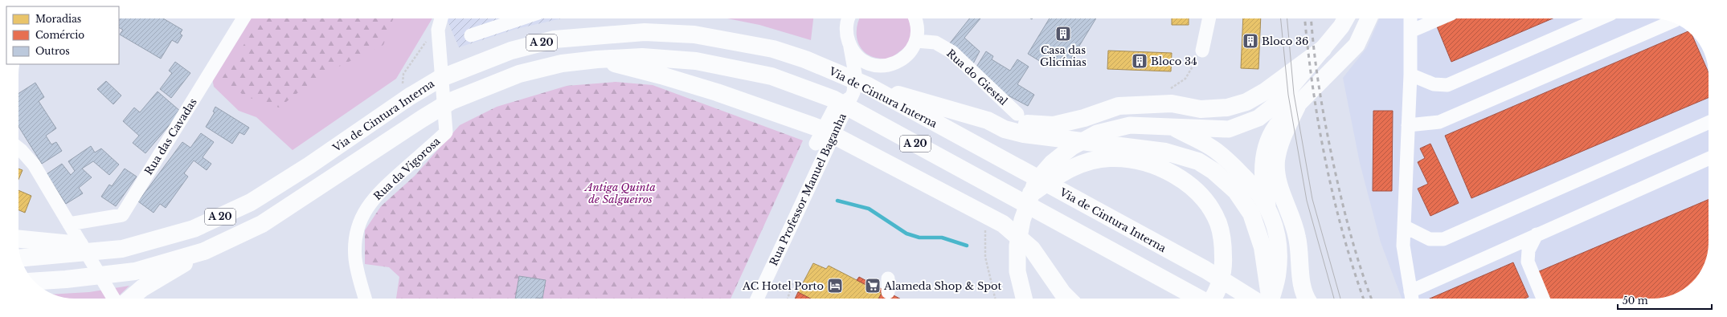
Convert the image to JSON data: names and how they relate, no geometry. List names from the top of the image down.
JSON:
{
  "streets": {
    "highway": ["A 20", "Via de Cintura Interna"],
    "street": [
      "Rua do Giestal",
      "Rua das Cavadas",
      "Rua da Vigorosa",
      "Rua Professor Manuel Baganha"
    ]
  },
  "crossings": [
    ["Via de Cintura Interna", "Rua Professor Manuel Baganha"]
  ],
  "parks": ["Antiga Quinta de Salgueiros"],
  "places": {
    "building": ["Casa das Glicínias", "Bloco 36", "Bloco 34"],
    "hotel": ["AC Hotel Porto"],
    "supermarket": ["Alameda Shop & Spot"]
  },
  "legend": ["Moradias", "Comércio", "Outros"],
  "scale_bar": "50 m"
}
